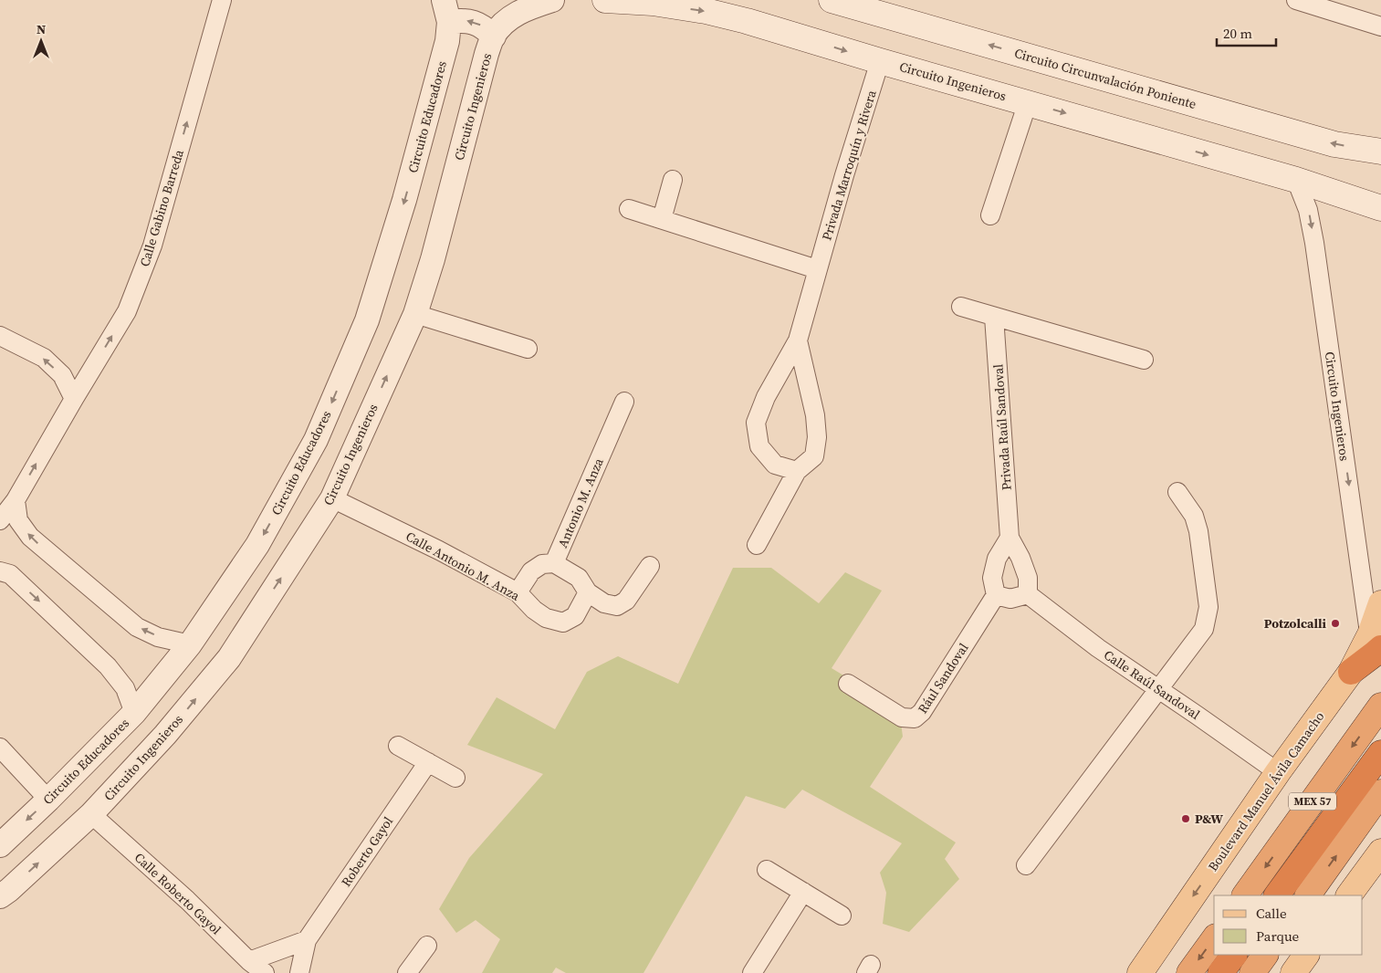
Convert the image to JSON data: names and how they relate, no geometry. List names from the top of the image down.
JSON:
{
  "streets": {
    "highway": ["MEX 57"],
    "main road": ["Circuito Circunvalación Poniente", "Circuito Ingenieros", "Boulevard Manuel Ávila Camacho"],
    "street": [
      "Circuito Educadores",
      "Privada Marroquín y Rivera",
      "Calle Gabino Barreda",
      "Privada Raúl Sandoval",
      "Antonio M. Anza",
      "Calle Antonio M. Anza",
      "Rául Sandoval",
      "Calle Raúl Sandoval",
      "Roberto Gayol",
      "Calle Roberto Gayol"
    ]
  },
  "crossings": [
    ["Circuito Ingenieros", "Privada Marroquín y Rivera"],
    ["Circuito Ingenieros", "Calle Antonio M. Anza"],
    ["Circuito Ingenieros", "Calle Roberto Gayol"],
    ["Antonio M. Anza", "Calle Antonio M. Anza"],
    ["Calle Raúl Sandoval", "Boulevard Manuel Ávila Camacho"]
  ],
  "one_way": ["Circuito Circunvalación Poniente", "Circuito Educadores", "Calle Gabino Barreda"],
  "places": ["Potzolcalli", "P&W"],
  "legend": ["Calle", "Parque"],
  "scale_bar": "20 m",
  "north": "top"
}
